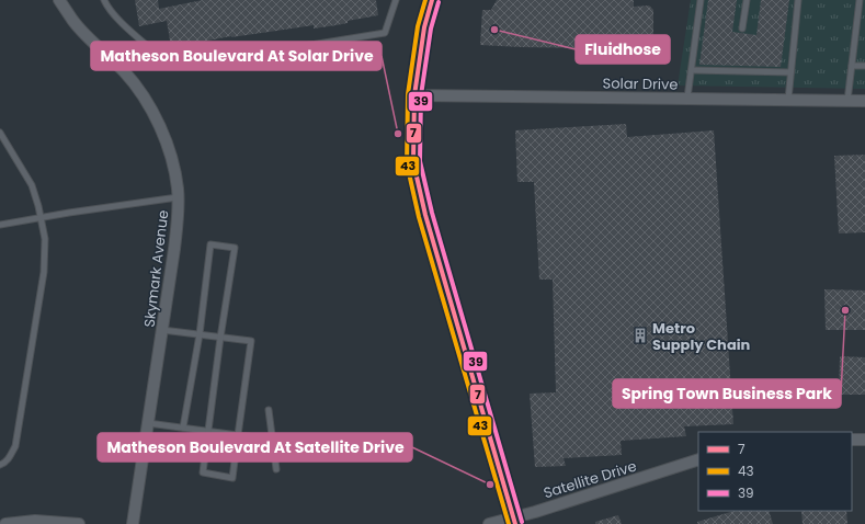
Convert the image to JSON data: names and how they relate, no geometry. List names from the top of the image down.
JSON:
{
  "streets": {
    "street": ["Solar Drive", "Skymark Avenue", "Satellite Drive"]
  },
  "places": {
    "other": [
      "Fluidhose",
      "Matheson Boulevard At Solar Drive",
      "Spring Town Business Park",
      "Matheson Boulevard At Satellite Drive"
    ],
    "building": ["Metro Supply Chain"]
  },
  "lines": ["transit line 7", "transit line 43", "transit line 39"],
  "legend": ["7", "43", "39"]
}
